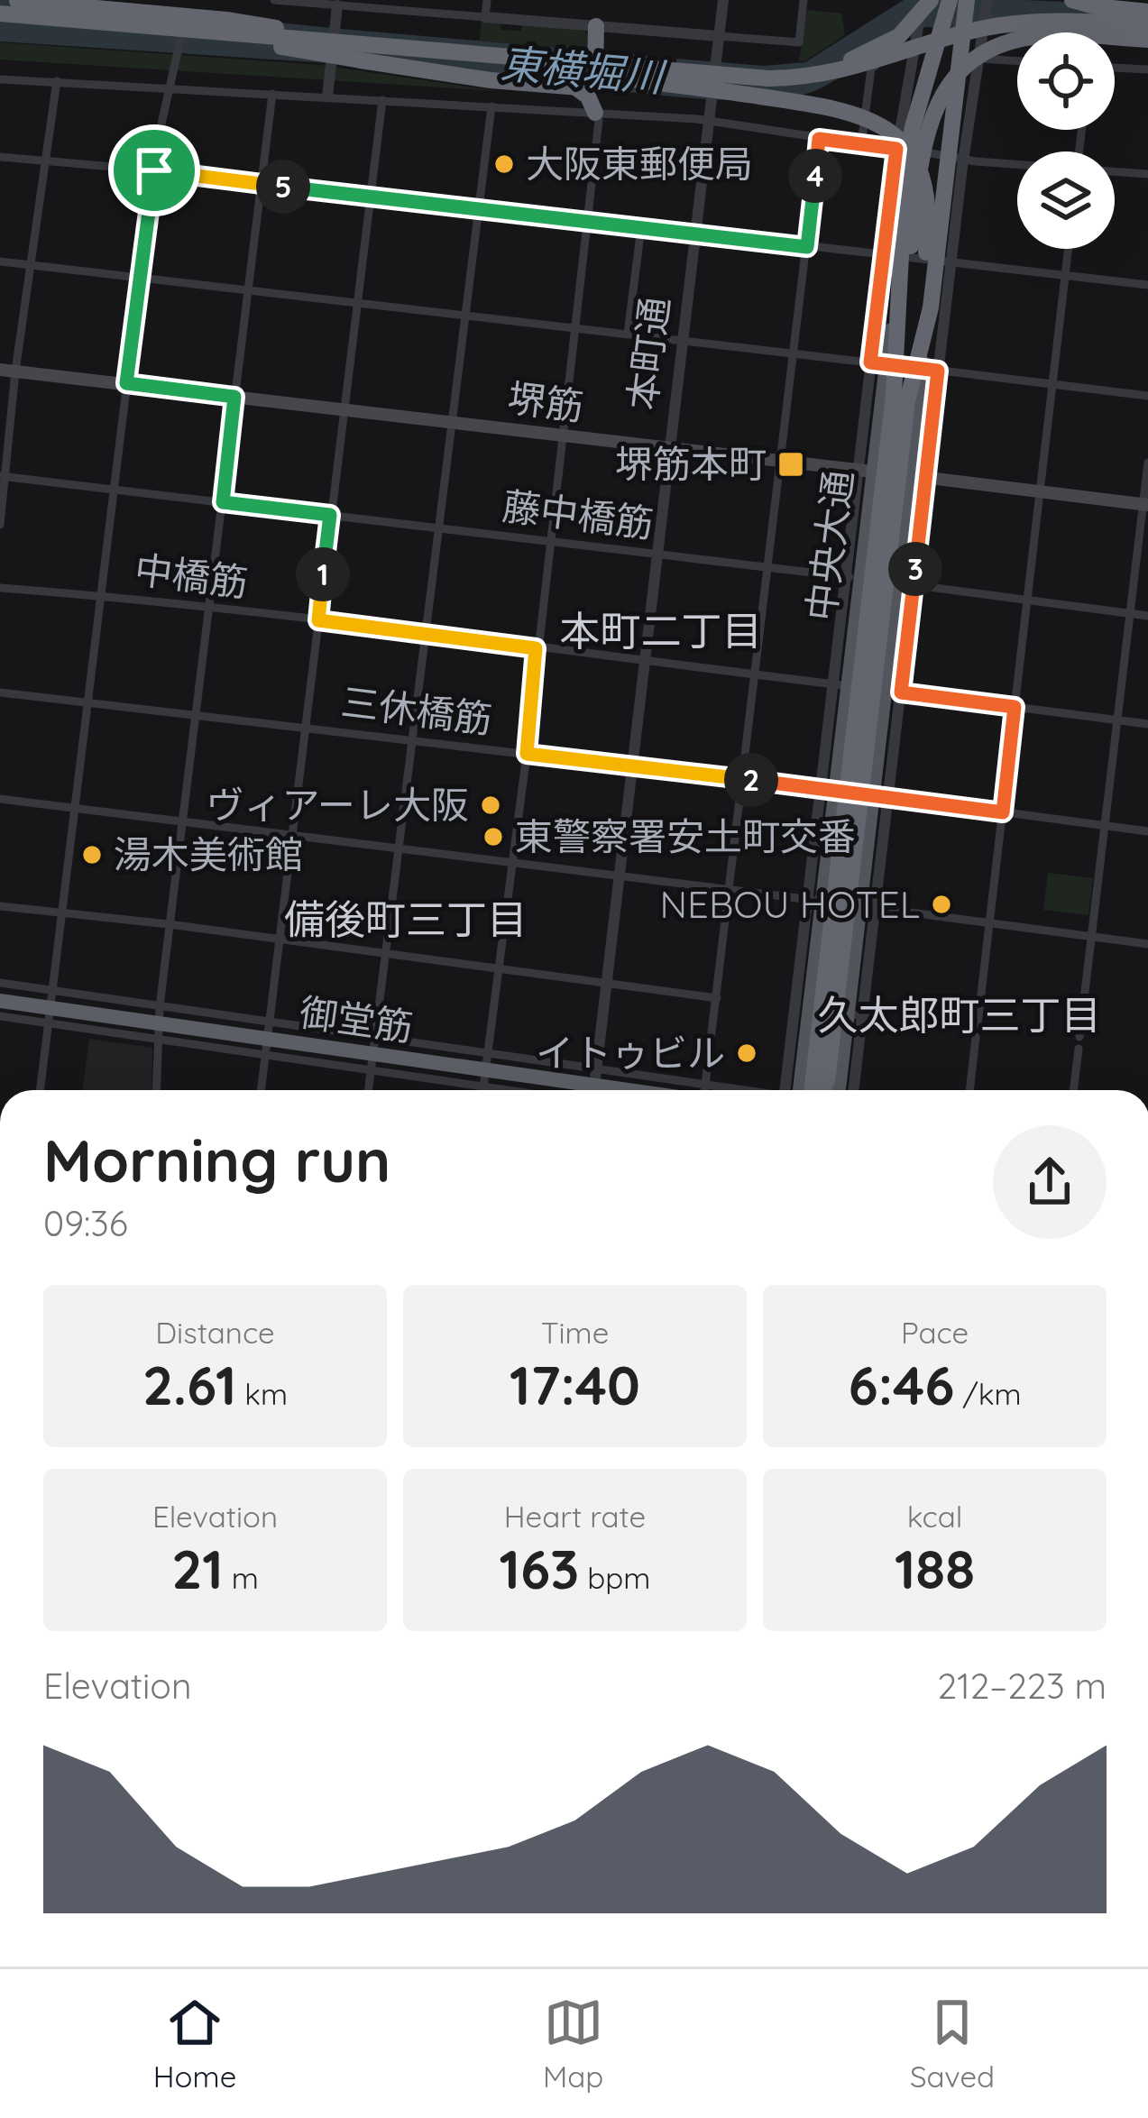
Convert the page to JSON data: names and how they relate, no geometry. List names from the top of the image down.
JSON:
{
  "streets": {
    "highway": ["御堂筋"],
    "main road": ["堺筋", "中央大通"],
    "street": [
      "本町通",
      "藤中橋筋",
      "中橋筋",
      "三休橋筋"
    ]
  },
  "crossings": [
    ["本町通", "堺筋"],
    ["本町通", "藤中橋筋"],
    ["本町通", "中橋筋"],
    ["本町通", "三休橋筋"],
    ["本町通", "御堂筋"],
    ["堺筋", "中央大通"],
    ["藤中橋筋", "中央大通"],
    ["中央大通", "中橋筋"],
    ["中央大通", "三休橋筋"]
  ],
  "districts": ["本町二丁目", "備後町三丁目", "久太郎町三丁目"],
  "water": ["東横堀川"],
  "places": {
    "other": [
      "大阪東郵便局",
      "ヴィアーレ大阪",
      "東警察署安土町交番",
      "湯木美術館",
      "NEBOU HOTEL",
      "イトゥビル"
    ],
    "transit": ["堺筋本町"]
  },
  "page": {
    "pins": [
      "4",
      "5",
      "3",
      "1",
      "2"
    ],
    "heading": ["Morning run", "09:36"],
    "stats": [
      ["Distance", "2.61 km"],
      ["Time", "17:40"],
      ["Pace", "6:46 /km"],
      ["Elevation", "21 m"],
      ["Heart rate", "163 bpm"],
      ["kcal", "188"]
    ],
    "chart": ["Elevation", "212–223 m"],
    "tabs": ["Home", "Map", "Saved"]
  }
}
